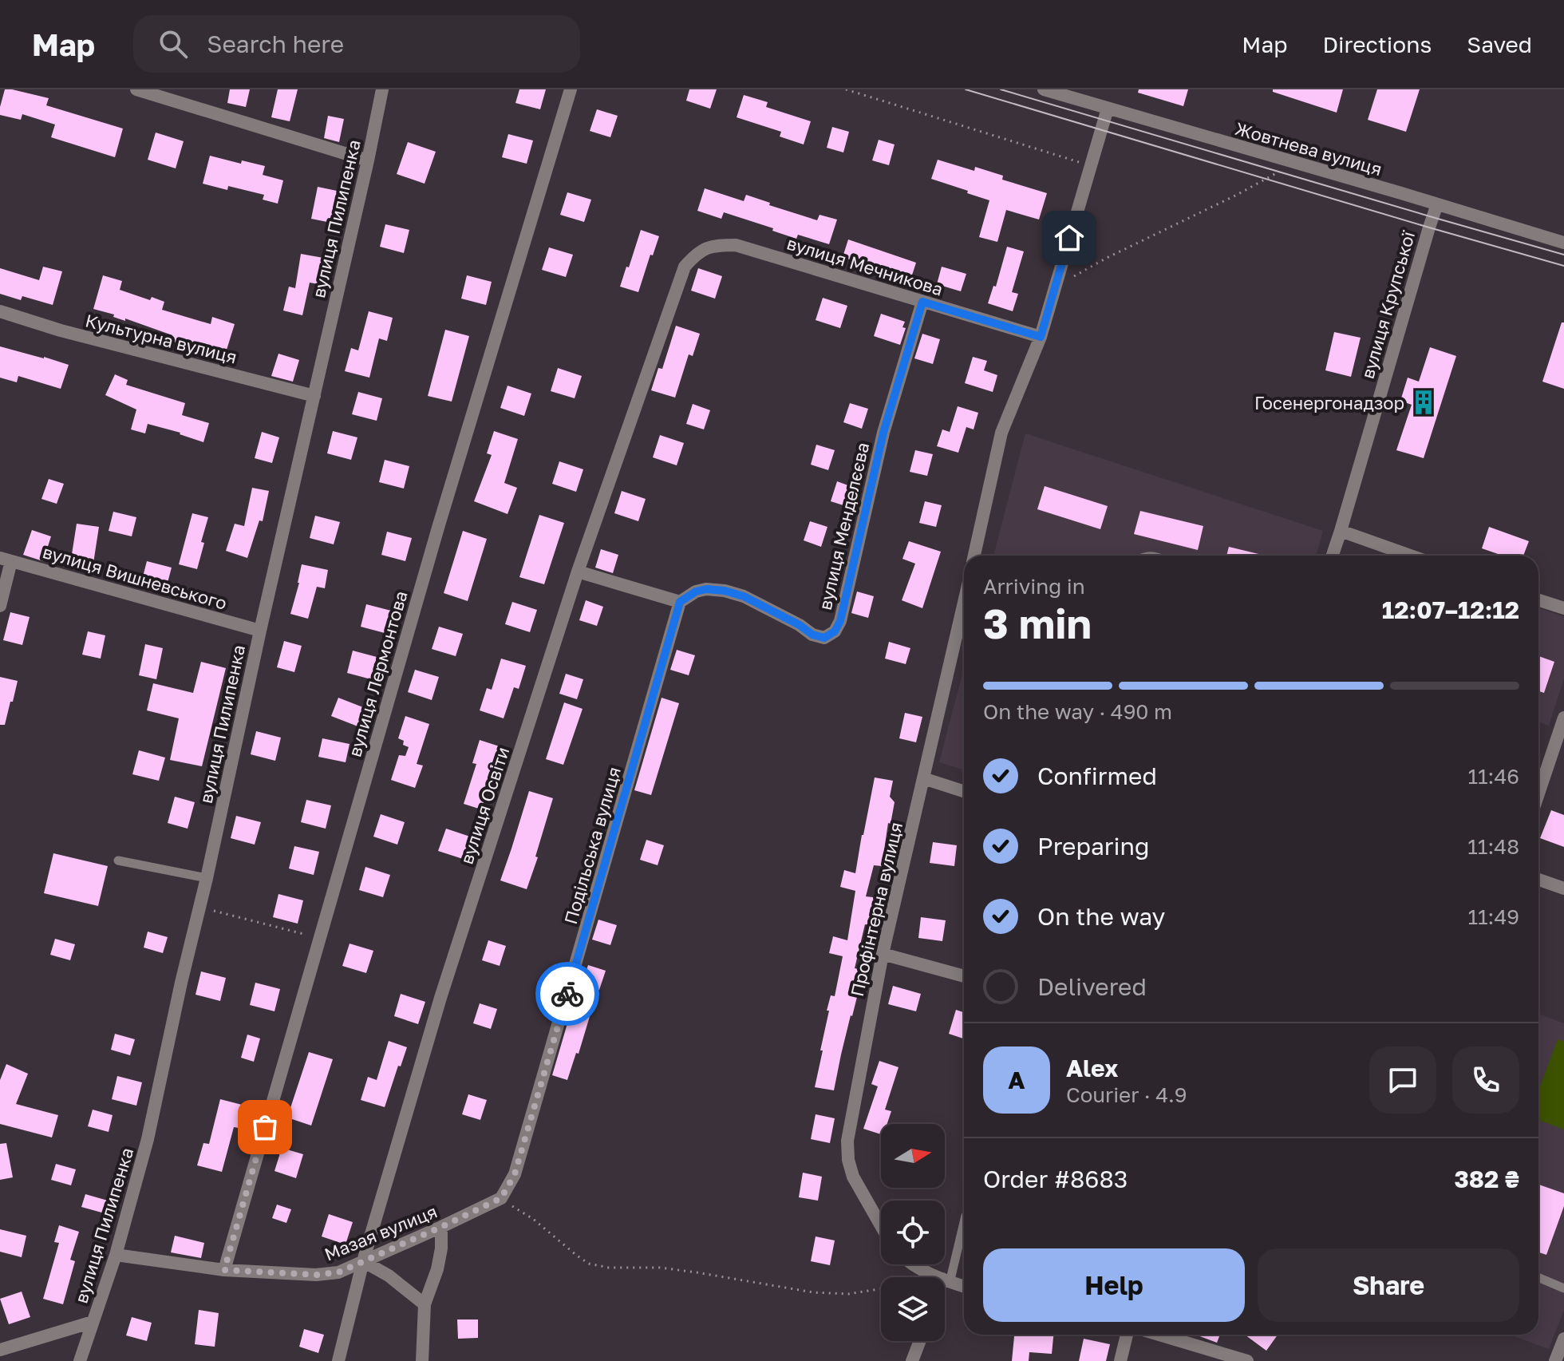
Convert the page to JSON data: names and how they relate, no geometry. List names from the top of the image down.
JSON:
{
  "streets": {
    "street": [
      "Жовтнева вулиця",
      "вулиця Пилипенка",
      "вулиця Мечникова",
      "вулиця Крупської",
      "Культурна вулиця",
      "вулиця Менделєєва",
      "вулиця Вишневського",
      "вулиця Лермонтова",
      "вулиця Освіти",
      "Подільська вулиця",
      "Профінтерна вулиця",
      "Мазая вулиця"
    ]
  },
  "crossings": [
    ["Жовтнева вулиця", "вулиця Крупської"],
    ["вулиця Пилипенка", "Культурна вулиця"],
    ["вулиця Пилипенка", "вулиця Вишневського"],
    ["вулиця Пилипенка", "Мазая вулиця"],
    ["вулиця Мечникова", "вулиця Менделєєва"],
    ["вулиця Мечникова", "вулиця Освіти"],
    ["вулиця Менделєєва", "Подільська вулиця"],
    ["вулиця Лермонтова", "Мазая вулиця"],
    ["вулиця Освіти", "Мазая вулиця"],
    ["Подільська вулиця", "Мазая вулиця"]
  ],
  "places": {
    "building": ["Госенергонадзор"]
  },
  "north": "right",
  "page": {
    "header": "Map",
    "search": "Search here",
    "nav": ["Map", "Directions", "Saved"],
    "heading": ["3 min", "Arriving in", "12:07–12:12"],
    "panel": [
      "Alex",
      "Courier · 4.9",
      "Order #8683",
      "382 ₴"
    ],
    "bar": "On the way · 490 m",
    "list": [
      ["Confirmed", "11:46"],
      ["Preparing", "11:48"],
      ["On the way", "11:49"],
      "Delivered"
    ],
    "round": "A",
    "buttons": ["Help", "Share"]
  }
}
